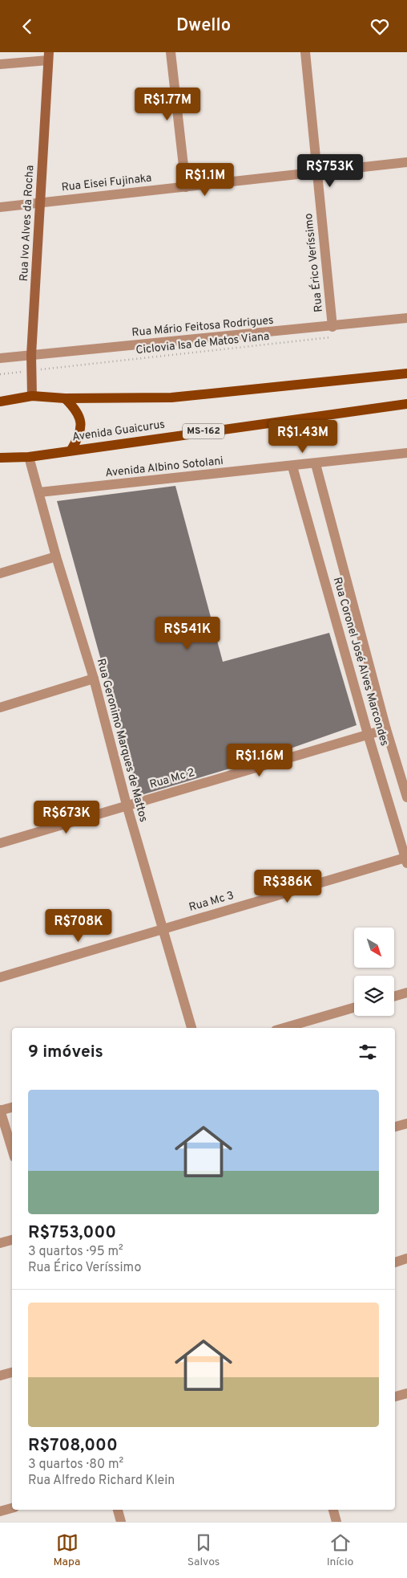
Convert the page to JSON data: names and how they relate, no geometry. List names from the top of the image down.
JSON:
{
  "streets": {
    "main road": ["Avenida Guaicurus", "MS-162"],
    "street": [
      "Rua Eisei Fujinaka",
      "Rua Ivo Alves da Rocha",
      "Rua Érico Veríssimo",
      "Rua Mário Feitosa Rodrigues",
      "Avenida Albino Sotolani",
      "Rua Coronel José Alves Marcondes",
      "Rua Geronimo Marques de Mattos",
      "Rua Mc 2",
      "Rua Mc 3"
    ],
    "path": ["Ciclovia Isa de Matos Viana"]
  },
  "crossings": [
    ["Rua Eisei Fujinaka", "Rua Ivo Alves da Rocha"],
    ["Rua Eisei Fujinaka", "Rua Érico Veríssimo"],
    ["Rua Ivo Alves da Rocha", "Rua Mário Feitosa Rodrigues"],
    ["Rua Ivo Alves da Rocha", "Ciclovia Isa de Matos Viana"],
    ["Rua Érico Veríssimo", "Rua Mário Feitosa Rodrigues"],
    ["Rua Érico Veríssimo", "Ciclovia Isa de Matos Viana"],
    ["Rua Mário Feitosa Rodrigues", "Ciclovia Isa de Matos Viana"],
    ["Avenida Guaicurus", "Rua Geronimo Marques de Mattos"],
    ["Avenida Albino Sotolani", "Rua Coronel José Alves Marcondes"],
    ["Avenida Albino Sotolani", "Rua Geronimo Marques de Mattos"],
    ["Rua Coronel José Alves Marcondes", "Rua Mc 2"],
    ["Rua Coronel José Alves Marcondes", "Rua Mc 3"],
    ["Rua Geronimo Marques de Mattos", "Rua Mc 2"],
    ["Rua Geronimo Marques de Mattos", "Rua Mc 3"]
  ],
  "north": "bottom right",
  "page": {
    "header": "Dwello",
    "price": [
      "R$1.77M",
      "R$753K",
      "R$1.1M",
      "R$1.43M",
      "R$541K",
      "R$1.16M",
      "R$673K",
      "R$386K",
      "R$708K"
    ],
    "heading": "9 imóveis",
    "list": [
      {
        "name": "R$753,000",
        "note": "3 quartos · 95 m² · Rua Érico Veríssimo"
      },
      {
        "name": "R$708,000",
        "note": "3 quartos · 80 m² · Rua Alfredo Richard Klein"
      }
    ],
    "tabs": ["Mapa", "Salvos", "Início"]
  }
}
